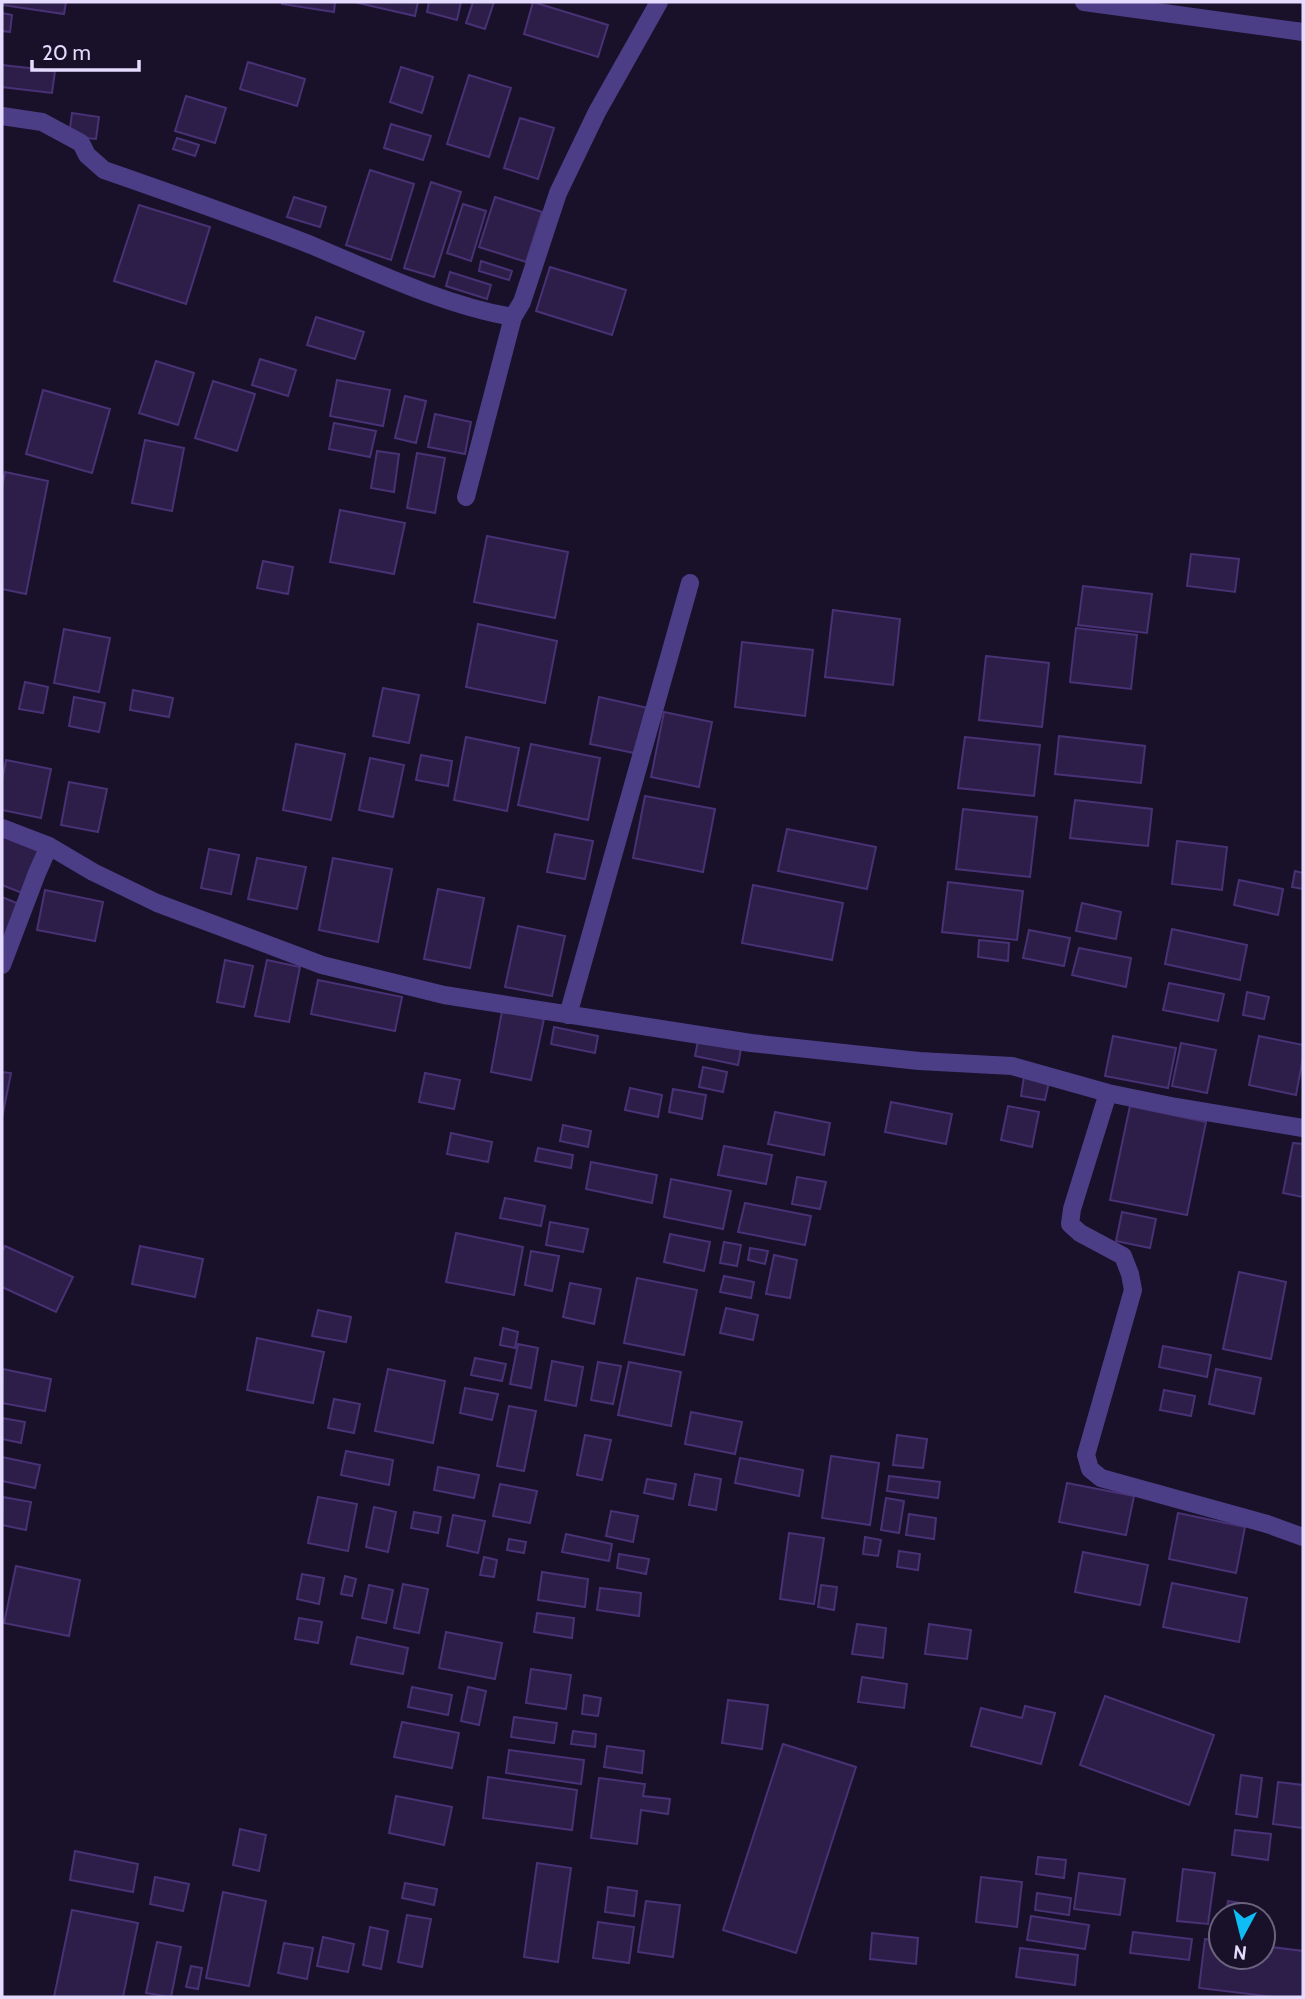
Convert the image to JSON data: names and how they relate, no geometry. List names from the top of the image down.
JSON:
{
  "scale_bar": "20 m",
  "north": "bottom"
}
